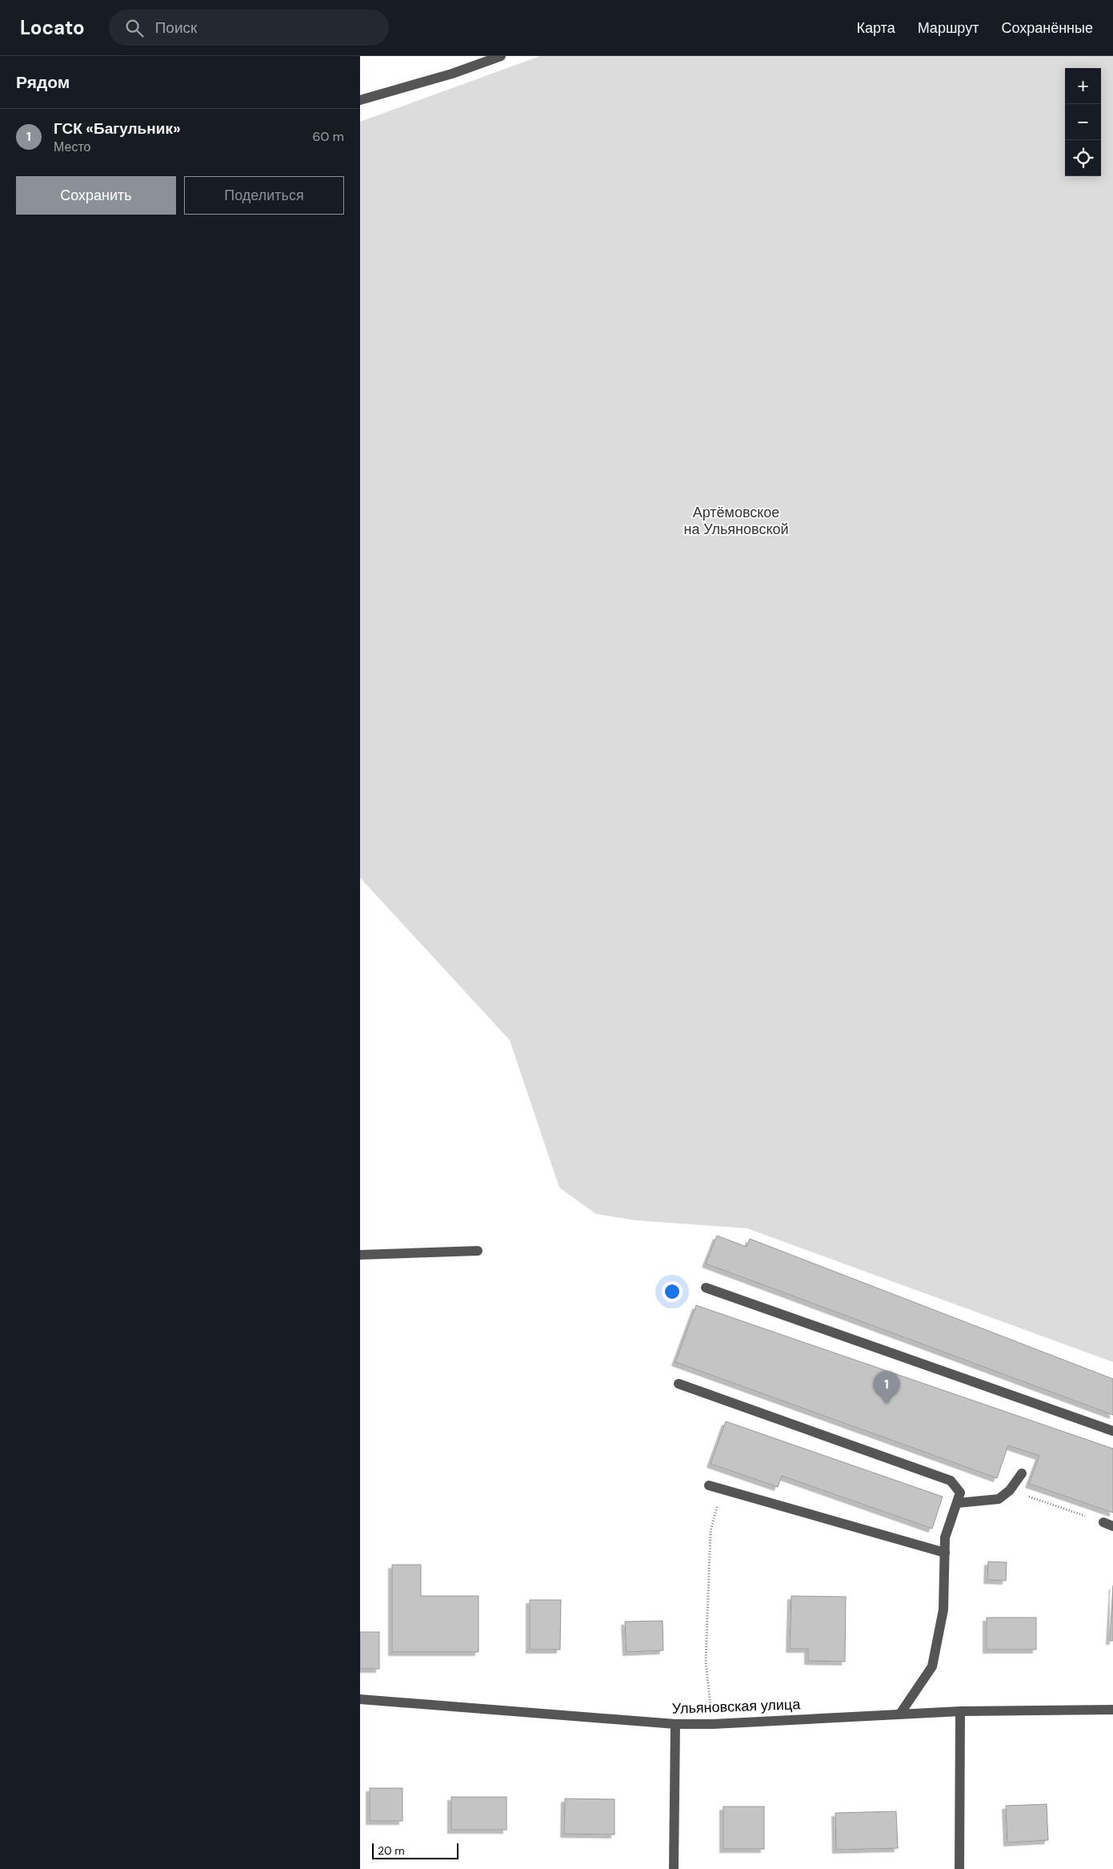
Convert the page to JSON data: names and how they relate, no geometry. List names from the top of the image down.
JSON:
{
  "streets": {
    "street": ["Ульяновская улица"]
  },
  "parks": ["Артёмовское на Ульяновской"],
  "scale_bar": "20 m",
  "page": {
    "header": "Locato",
    "search": "Поиск",
    "nav": ["Карта", "Маршрут", "Сохранённые"],
    "heading": "Рядом",
    "map_buttons": ["+", "−"],
    "list": [
      {
        "mark": "1",
        "name": "ГСК «Багульник»",
        "note": "Место",
        "value": "60 m"
      }
    ],
    "buttons": ["Сохранить", "Поделиться"],
    "pins": "1",
    "scale": "20 m"
  }
}
